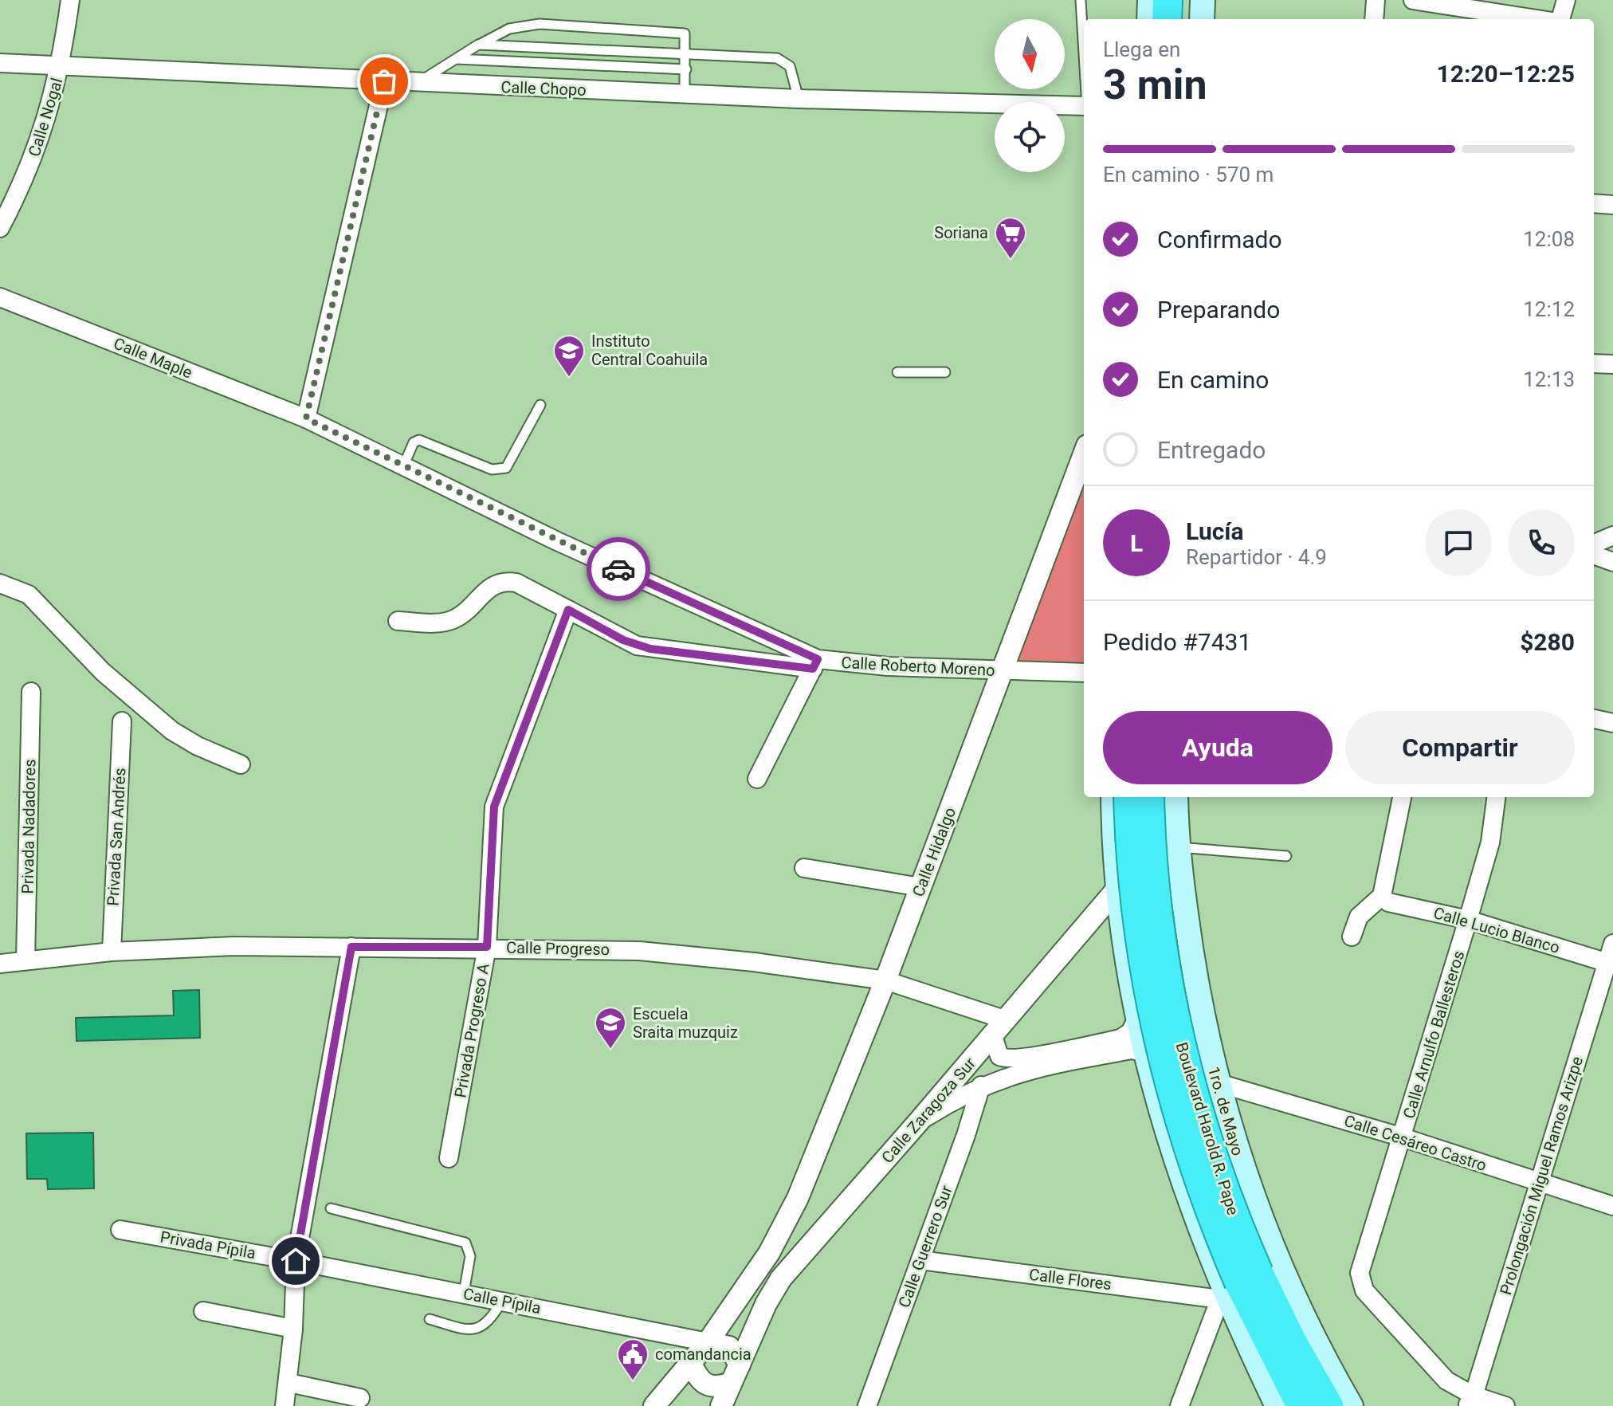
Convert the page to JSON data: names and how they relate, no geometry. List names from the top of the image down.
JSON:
{
  "streets": {
    "highway": ["Boulevard Harold R. Pape"],
    "main road": ["1ro. de Mayo"],
    "street": [
      "Calle Chopo",
      "Calle Nogal",
      "Calle Maple",
      "Calle Roberto Moreno",
      "Privada Nadadores",
      "Privada San Andrés",
      "Calle Hidalgo",
      "Calle Lucio Blanco",
      "Calle Progreso",
      "Privada Progreso A",
      "Calle Arnulfo Ballesteros",
      "Calle Zaragoza Sur",
      "Calle Cesáreo Castro",
      "Prolongación Miguel Ramos Arizpe",
      "Privada Pípila",
      "Calle Guerrero Sur",
      "Calle Flores",
      "Calle Pípila"
    ]
  },
  "crossings": [
    ["Calle Chopo", "Calle Nogal"],
    ["Calle Maple", "Calle Roberto Moreno"],
    ["Calle Roberto Moreno", "Calle Hidalgo"],
    ["Privada Nadadores", "Calle Progreso"],
    ["Privada San Andrés", "Calle Progreso"],
    ["Calle Hidalgo", "Calle Progreso"],
    ["Calle Hidalgo", "Calle Zaragoza Sur"],
    ["Calle Hidalgo", "Calle Pípila"],
    ["Calle Lucio Blanco", "Calle Arnulfo Ballesteros"],
    ["Calle Lucio Blanco", "Prolongación Miguel Ramos Arizpe"],
    ["Calle Progreso", "Privada Progreso A"],
    ["Calle Progreso", "Calle Zaragoza Sur"],
    ["Calle Arnulfo Ballesteros", "Calle Cesáreo Castro"],
    ["Calle Arnulfo Ballesteros", "Prolongación Miguel Ramos Arizpe"],
    ["Calle Zaragoza Sur", "1ro. de Mayo"],
    ["Calle Zaragoza Sur", "Calle Pípila"],
    ["1ro. de Mayo", "Calle Cesáreo Castro"],
    ["Boulevard Harold R. Pape", "Calle Flores"],
    ["Calle Cesáreo Castro", "Prolongación Miguel Ramos Arizpe"],
    ["Privada Pípila", "Calle Pípila"],
    ["Calle Guerrero Sur", "Calle Flores"]
  ],
  "places": {
    "supermarket": ["Soriana"],
    "school or university": ["Instituto Central Coahuila", "Escuela Sraita muzquiz"],
    "public building": ["comandancia"]
  },
  "north": "bottom",
  "page": {
    "heading": ["3 min", "Llega en", "12:20–12:25"],
    "panel": [
      "Lucía",
      "Repartidor · 4.9",
      "Pedido #7431",
      "$280"
    ],
    "bar": "En camino · 570 m",
    "list": [
      ["Confirmado", "12:08"],
      ["Preparando", "12:12"],
      ["En camino", "12:13"],
      "Entregado"
    ],
    "round": "L",
    "buttons": ["Ayuda", "Compartir"]
  }
}
